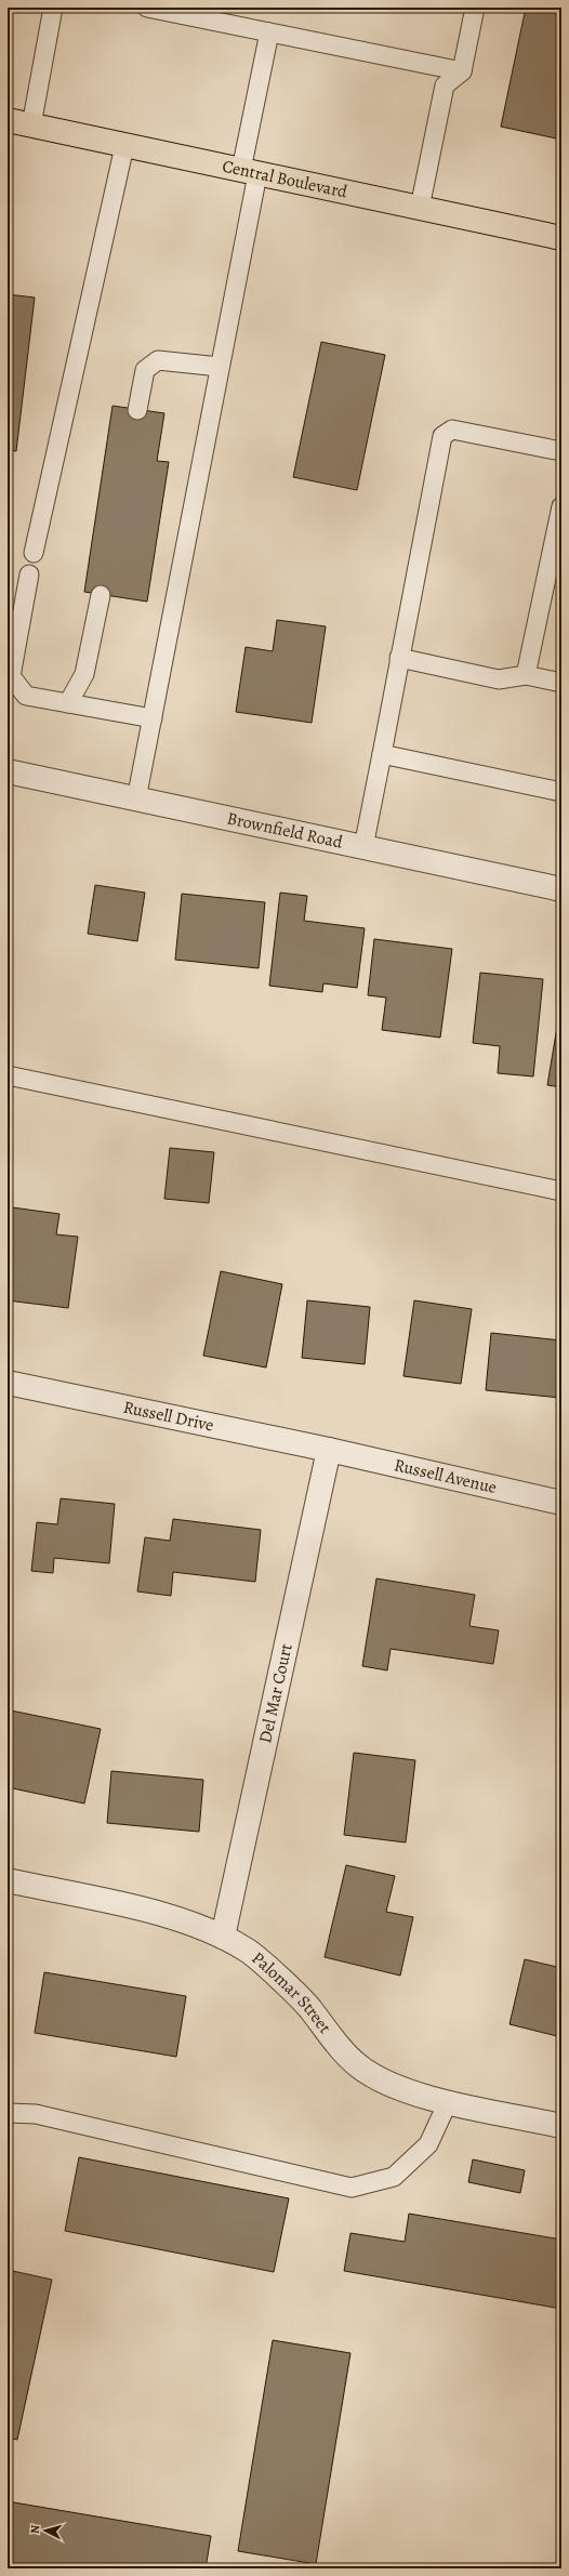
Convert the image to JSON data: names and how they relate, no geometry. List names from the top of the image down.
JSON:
{
  "streets": {
    "main road": ["Central Boulevard"],
    "street": [
      "Brownfield Road",
      "Russell Drive",
      "Russell Avenue",
      "Del Mar Court",
      "Palomar Street"
    ]
  },
  "crossings": [
    ["Russell Drive", "Russell Avenue"],
    ["Russell Drive", "Del Mar Court"],
    ["Russell Avenue", "Del Mar Court"],
    ["Del Mar Court", "Palomar Street"]
  ],
  "north": "left"
}
